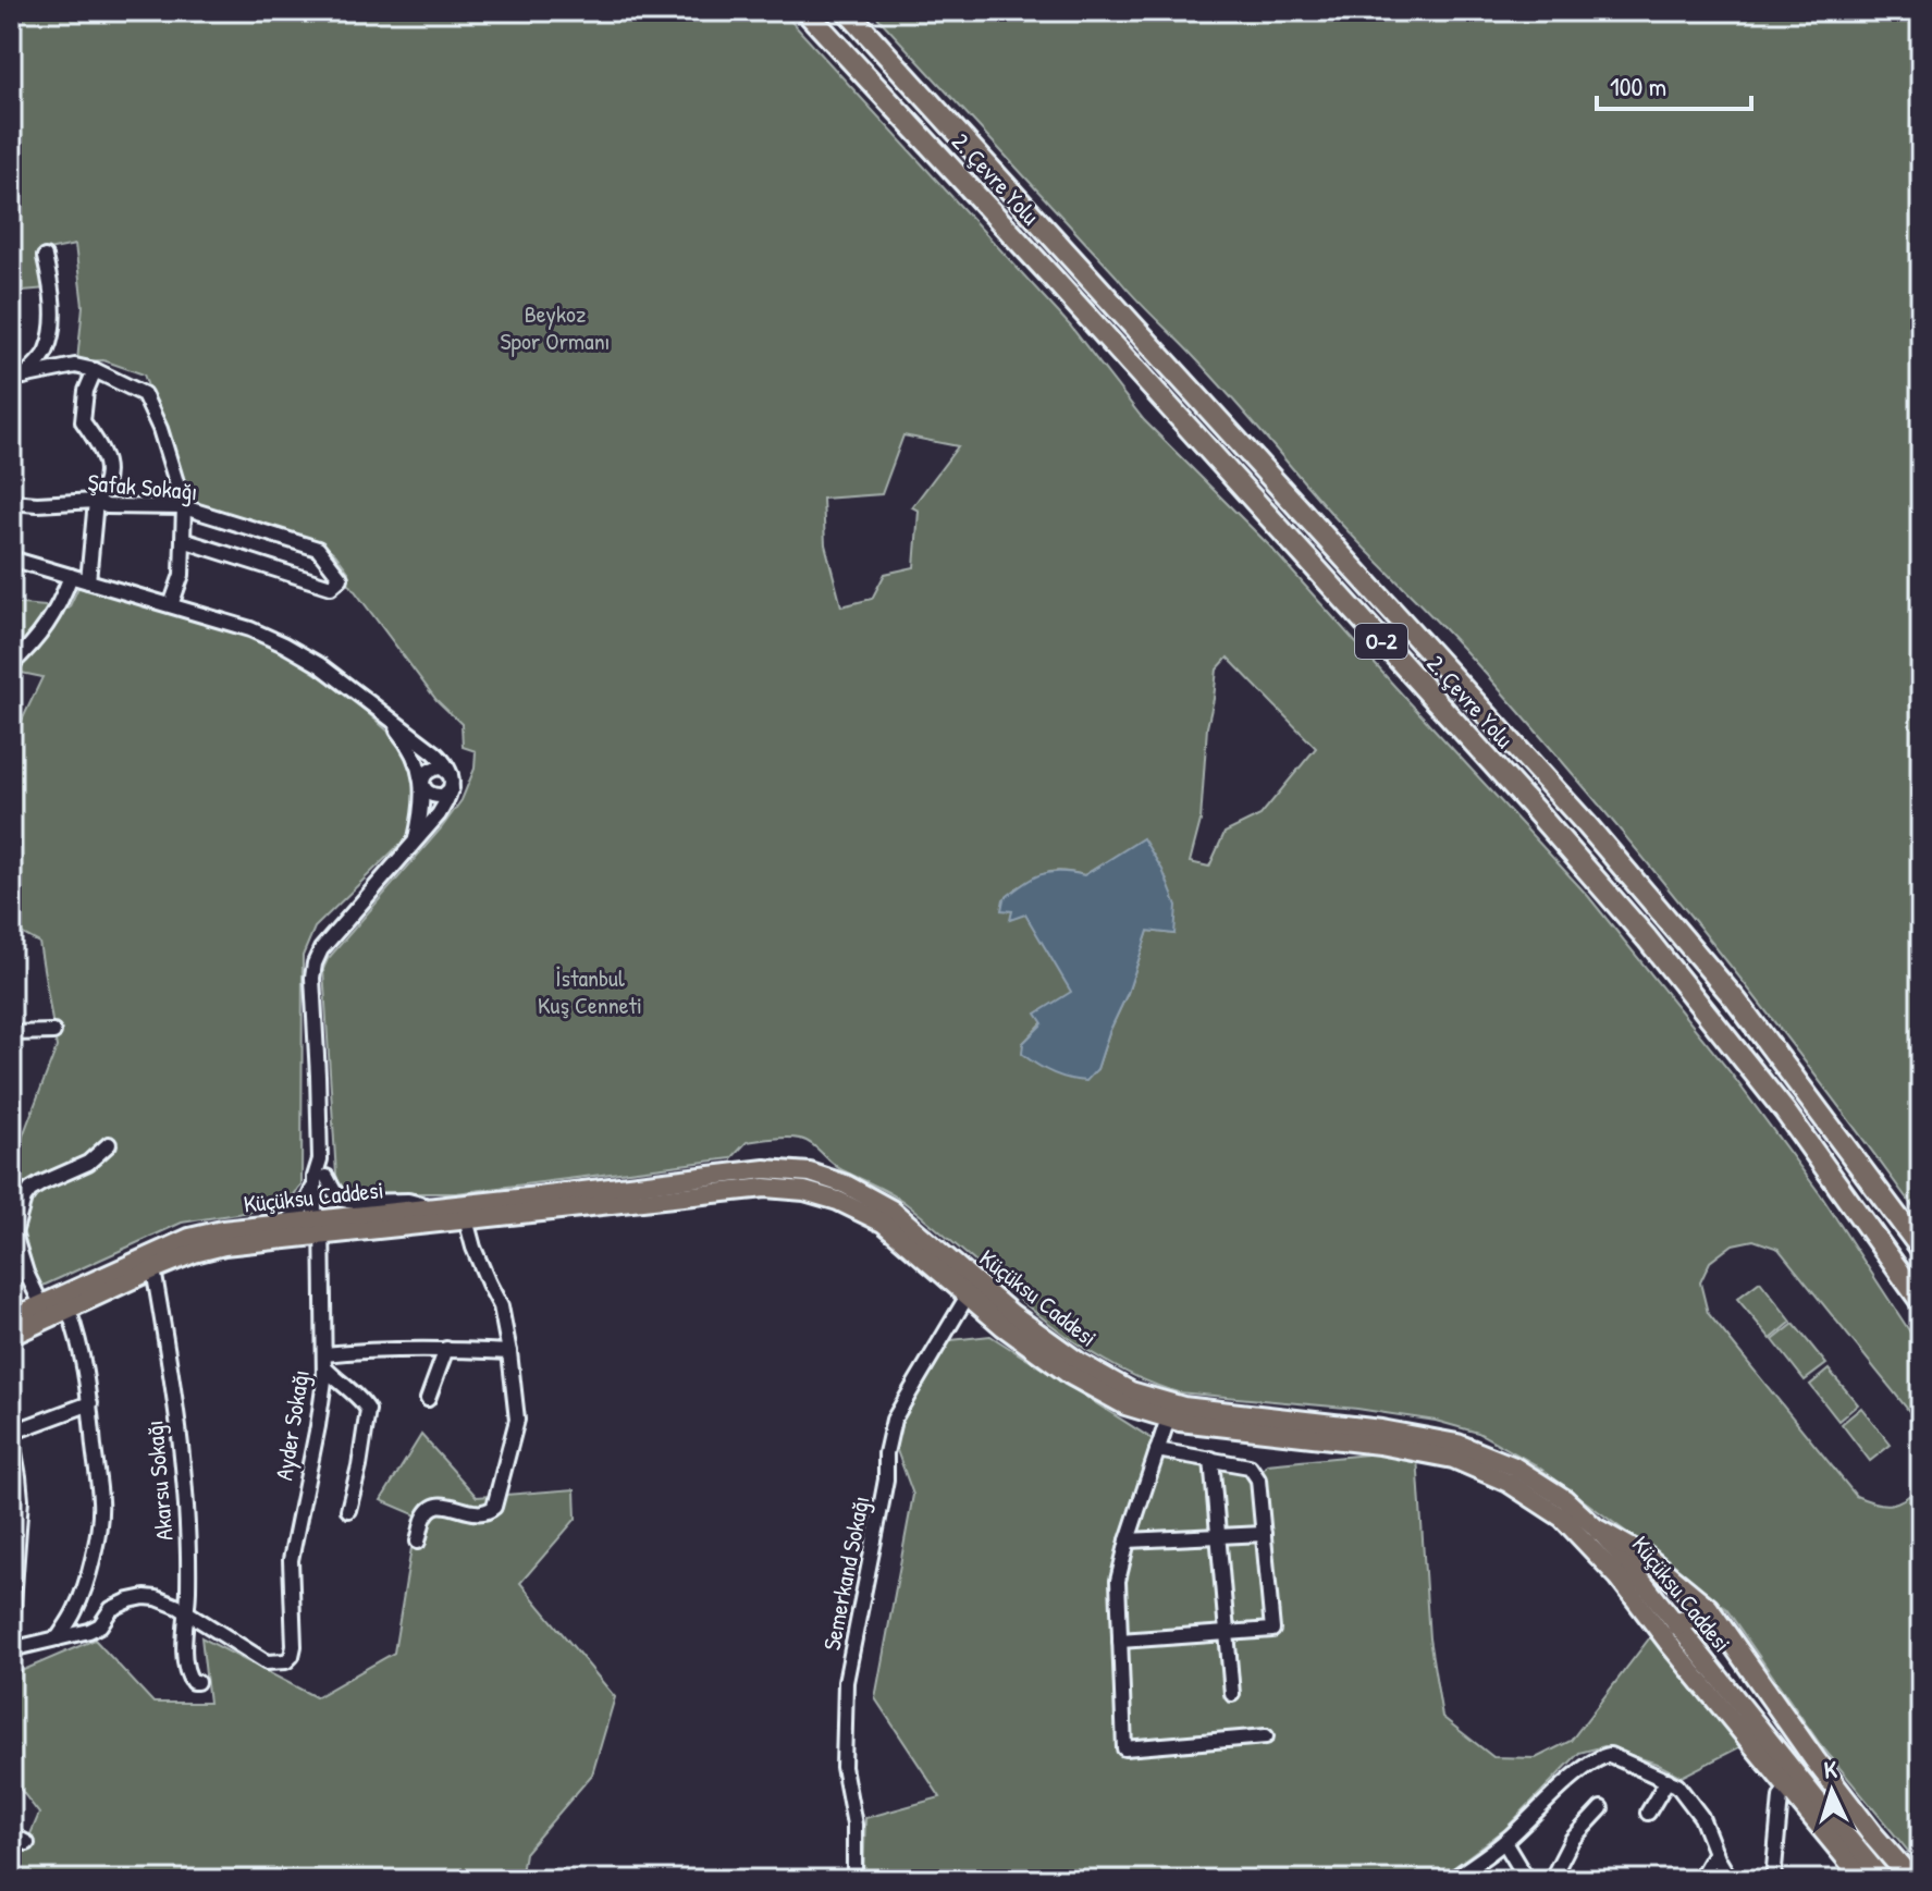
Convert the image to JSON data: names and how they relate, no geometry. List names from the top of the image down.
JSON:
{
  "streets": {
    "highway": ["2. Çevre Yolu", "O-2"],
    "main road": ["Küçüksu Caddesi"],
    "street": [
      "Şafak Sokağı",
      "Ayder Sokağı",
      "Akarsu Sokağı",
      "Semerkand Sokağı"
    ]
  },
  "crossings": [
    ["Küçüksu Caddesi", "Ayder Sokağı"],
    ["Küçüksu Caddesi", "Akarsu Sokağı"],
    ["Küçüksu Caddesi", "Semerkand Sokağı"],
    ["Ayder Sokağı", "Akarsu Sokağı"]
  ],
  "parks": ["Beykoz Spor Ormanı", "İstanbul Kuş Cenneti"],
  "scale_bar": "100 m",
  "north": "top"
}
